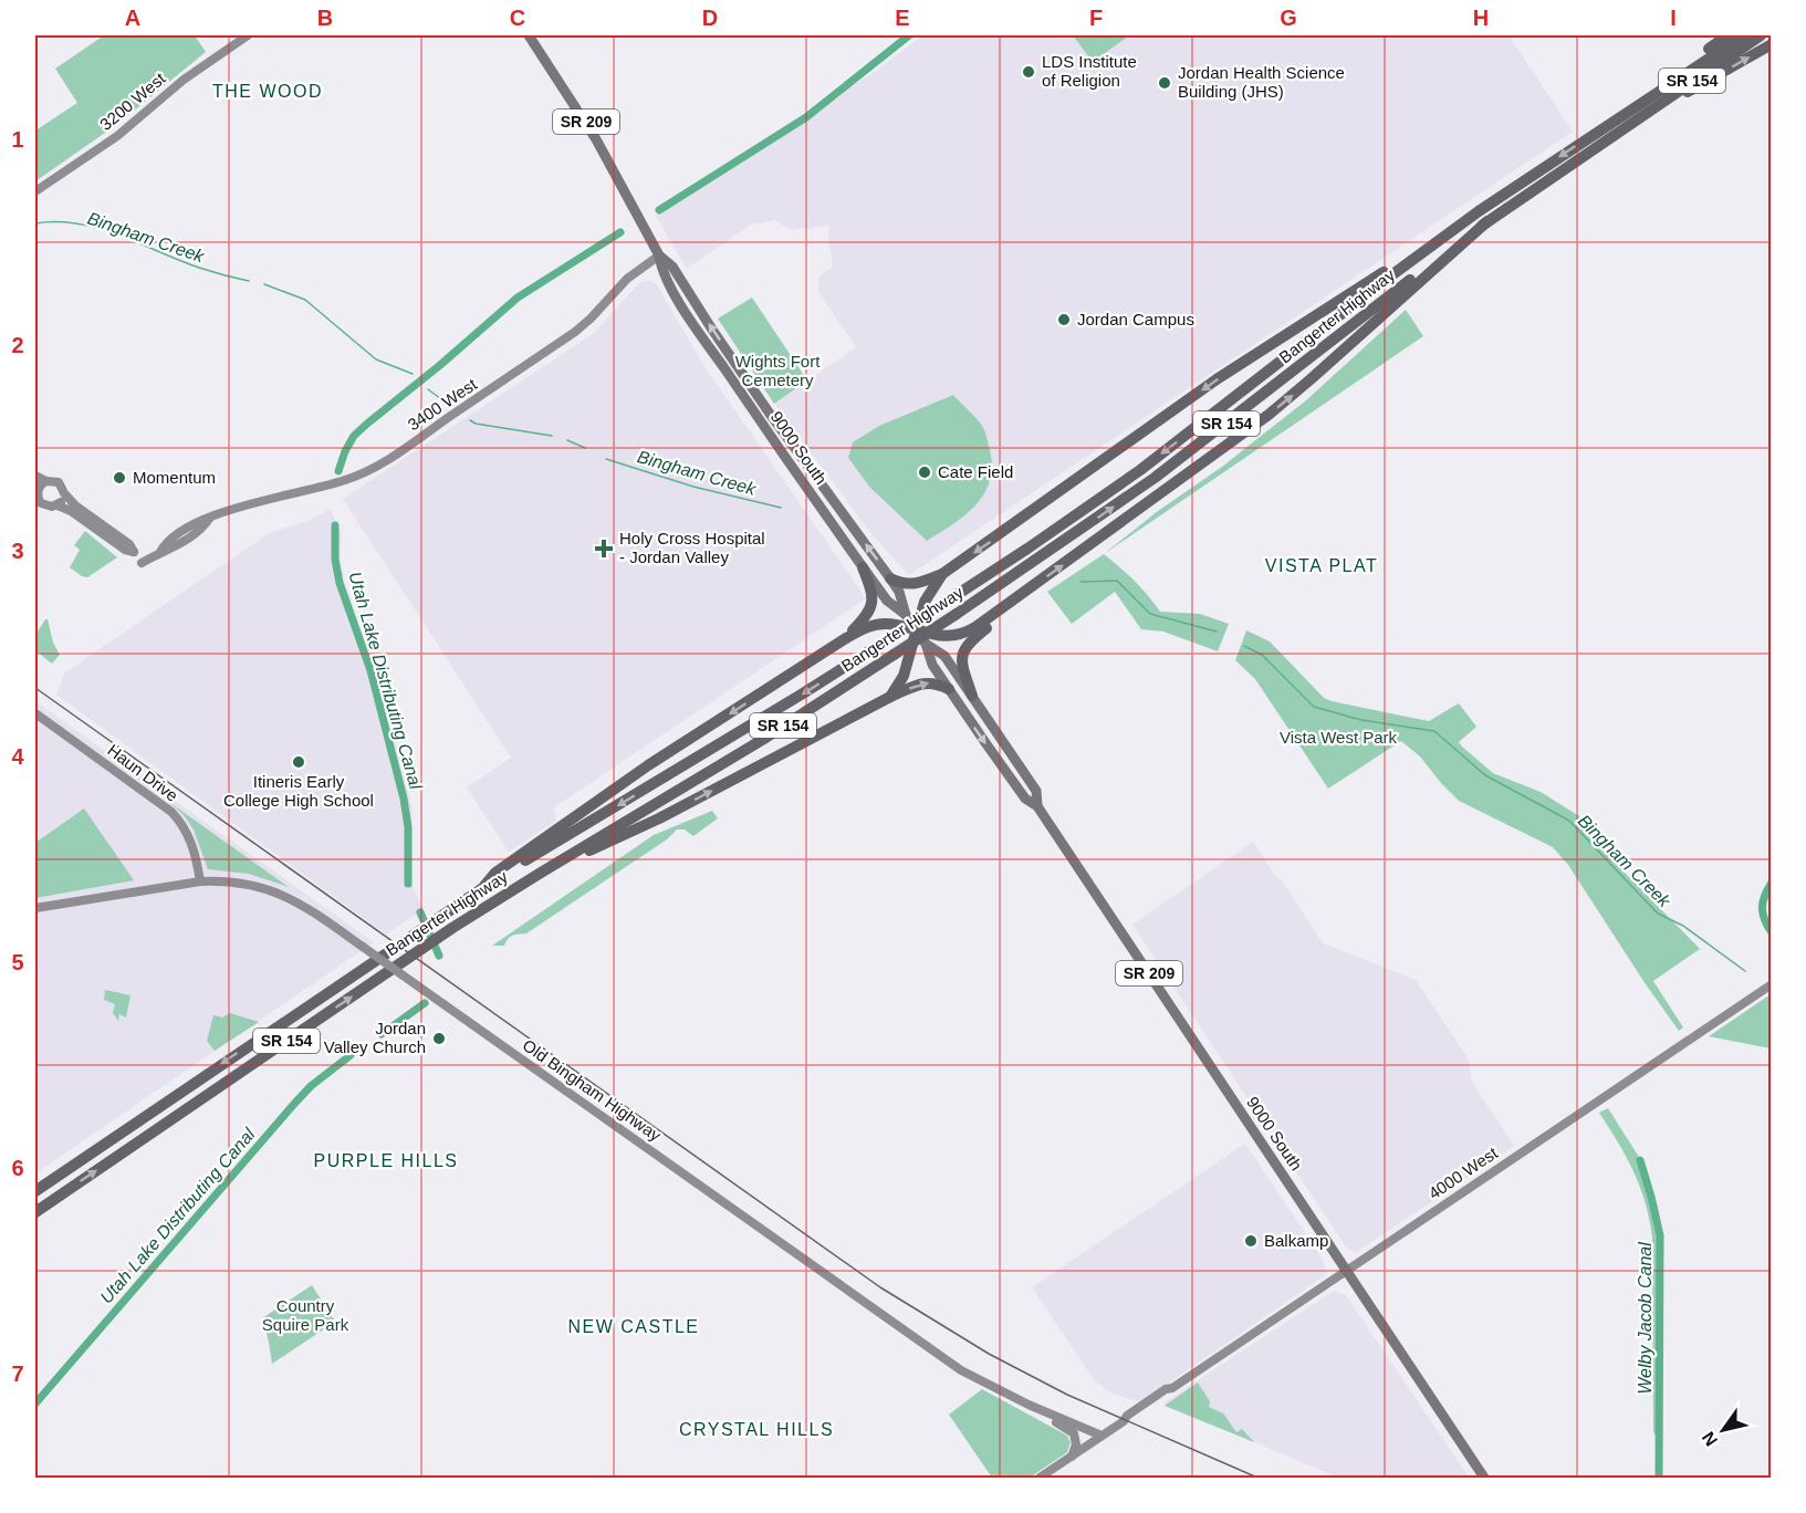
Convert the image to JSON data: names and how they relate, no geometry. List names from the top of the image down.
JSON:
{
  "streets": {
    "highway": ["SR 154", "Bangerter Highway"],
    "main road": ["SR 209", "9000 South"],
    "street": [
      "3200 West",
      "3400 West",
      "Haun Drive",
      "Old Bingham Highway",
      "4000 West"
    ]
  },
  "crossings": [
    ["3400 West", "9000 South"],
    ["9000 South", "4000 West"],
    ["Haun Drive", "Old Bingham Highway"],
    ["Old Bingham Highway", "4000 West"]
  ],
  "districts": [
    "THE WOOD",
    "VISTA PLAT",
    "PURPLE HILLS",
    "NEW CASTLE",
    "CRYSTAL HILLS"
  ],
  "water": ["Bingham Creek", "Utah Lake Distributing Canal", "Welby Jacob Canal"],
  "parks": ["Wights Fort Cemetery", "Vista West Park", "Country Squire Park"],
  "places": {
    "other": [
      "LDS Institute of Religion",
      "Jordan Health Science Building (JHS)",
      "Jordan Campus",
      "Cate Field",
      "Momentum",
      "Itineris Early College High School",
      "Jordan Valley Church",
      "Balkamp"
    ],
    "health": ["Holy Cross Hospital - Jordan Valley"]
  },
  "north": "bottom left",
  "grid": {
    "columns": [
      "A",
      "B",
      "C",
      "D",
      "E",
      "F",
      "G",
      "H",
      "I"
    ],
    "rows": [
      "1",
      "2",
      "3",
      "4",
      "5",
      "6",
      "7"
    ]
  }
}
